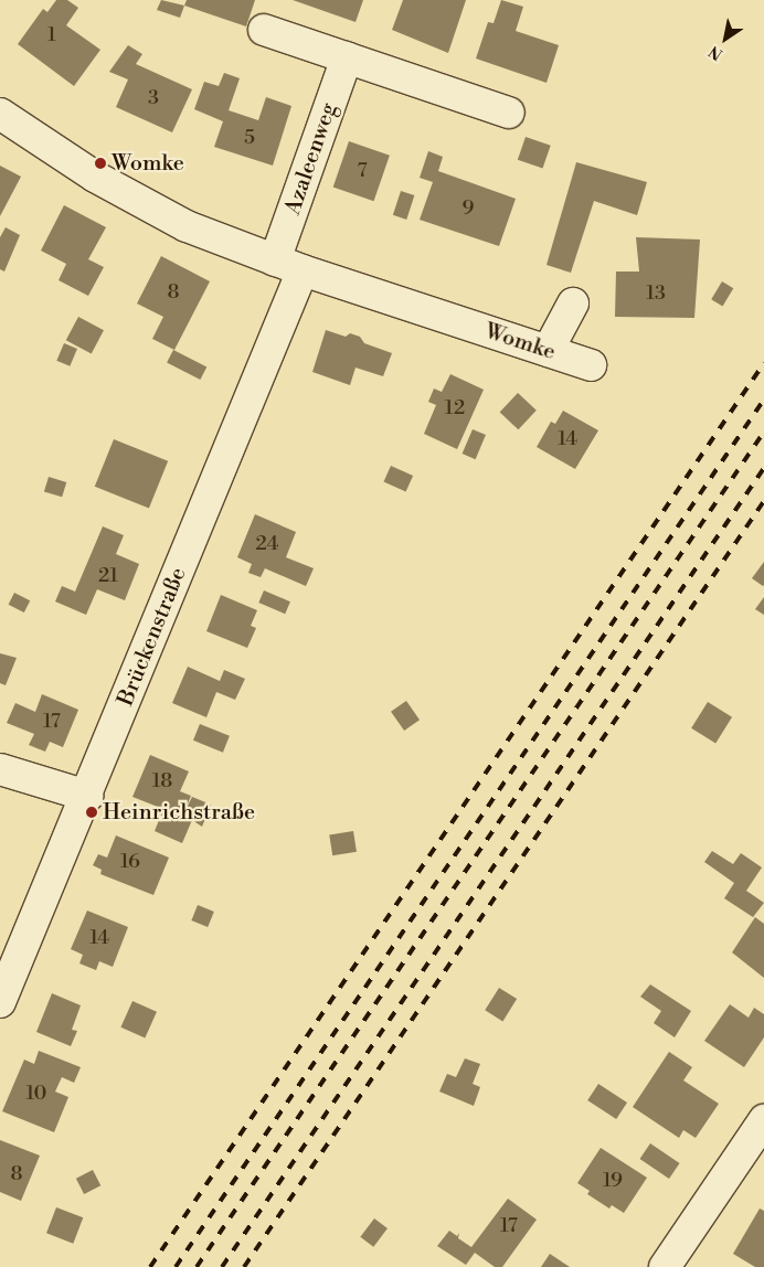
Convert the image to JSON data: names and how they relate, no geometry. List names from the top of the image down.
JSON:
{
  "streets": {
    "street": ["Azaleenweg", "Womke", "Brückenstraße"]
  },
  "crossings": [
    ["Azaleenweg", "Womke"],
    ["Womke", "Brückenstraße"]
  ],
  "places": ["Womke", "Heinrichstraße"],
  "house_numbers": [
    "1",
    "3",
    "5",
    "7",
    "9",
    "8",
    "13",
    "12",
    "14",
    "24",
    "21",
    "17",
    "18",
    "16",
    "14",
    "10",
    "8",
    "19",
    "17"
  ],
  "north": "bottom left"
}
